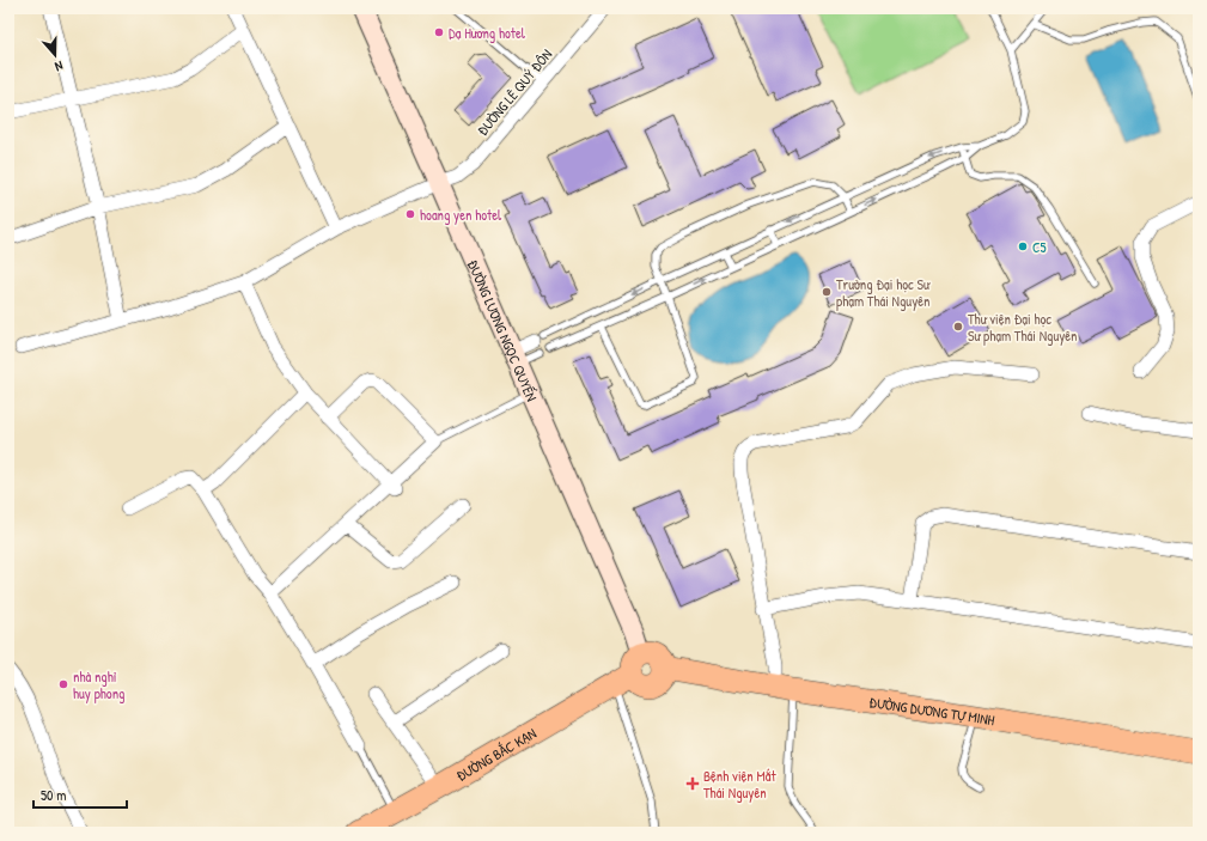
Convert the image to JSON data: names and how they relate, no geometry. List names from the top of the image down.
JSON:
{
  "streets": {
    "highway": ["ĐƯỜNG DƯƠNG TỰ MINH", "ĐƯỜNG BẮC KẠN"],
    "main road": ["ĐƯỜNG LƯƠNG NGỌC QUYẾN"],
    "street": ["ĐƯỜNG LÊ QUÝ ĐÔN"]
  },
  "crossings": [
    ["ĐƯỜNG LÊ QUÝ ĐÔN", "ĐƯỜNG LƯƠNG NGỌC QUYẾN"],
    ["ĐƯỜNG LƯƠNG NGỌC QUYẾN", "ĐƯỜNG DƯƠNG TỰ MINH"],
    ["ĐƯỜNG LƯƠNG NGỌC QUYẾN", "ĐƯỜNG BẮC KẠN"],
    ["ĐƯỜNG DƯƠNG TỰ MINH", "ĐƯỜNG BẮC KẠN"]
  ],
  "places": {
    "other": [
      "Dạ Hương hotel",
      "hoang yen hotel",
      "C5",
      "Trường Đại học Sư phạm Thái Nguyên",
      "Thư viện Đại học Sư phạm Thái Nguyên",
      "nhà nghỉ huy phong"
    ],
    "health": ["Bệnh viện Mắt Thái Nguyên"]
  },
  "scale_bar": "50 m",
  "north": "bottom"
}
